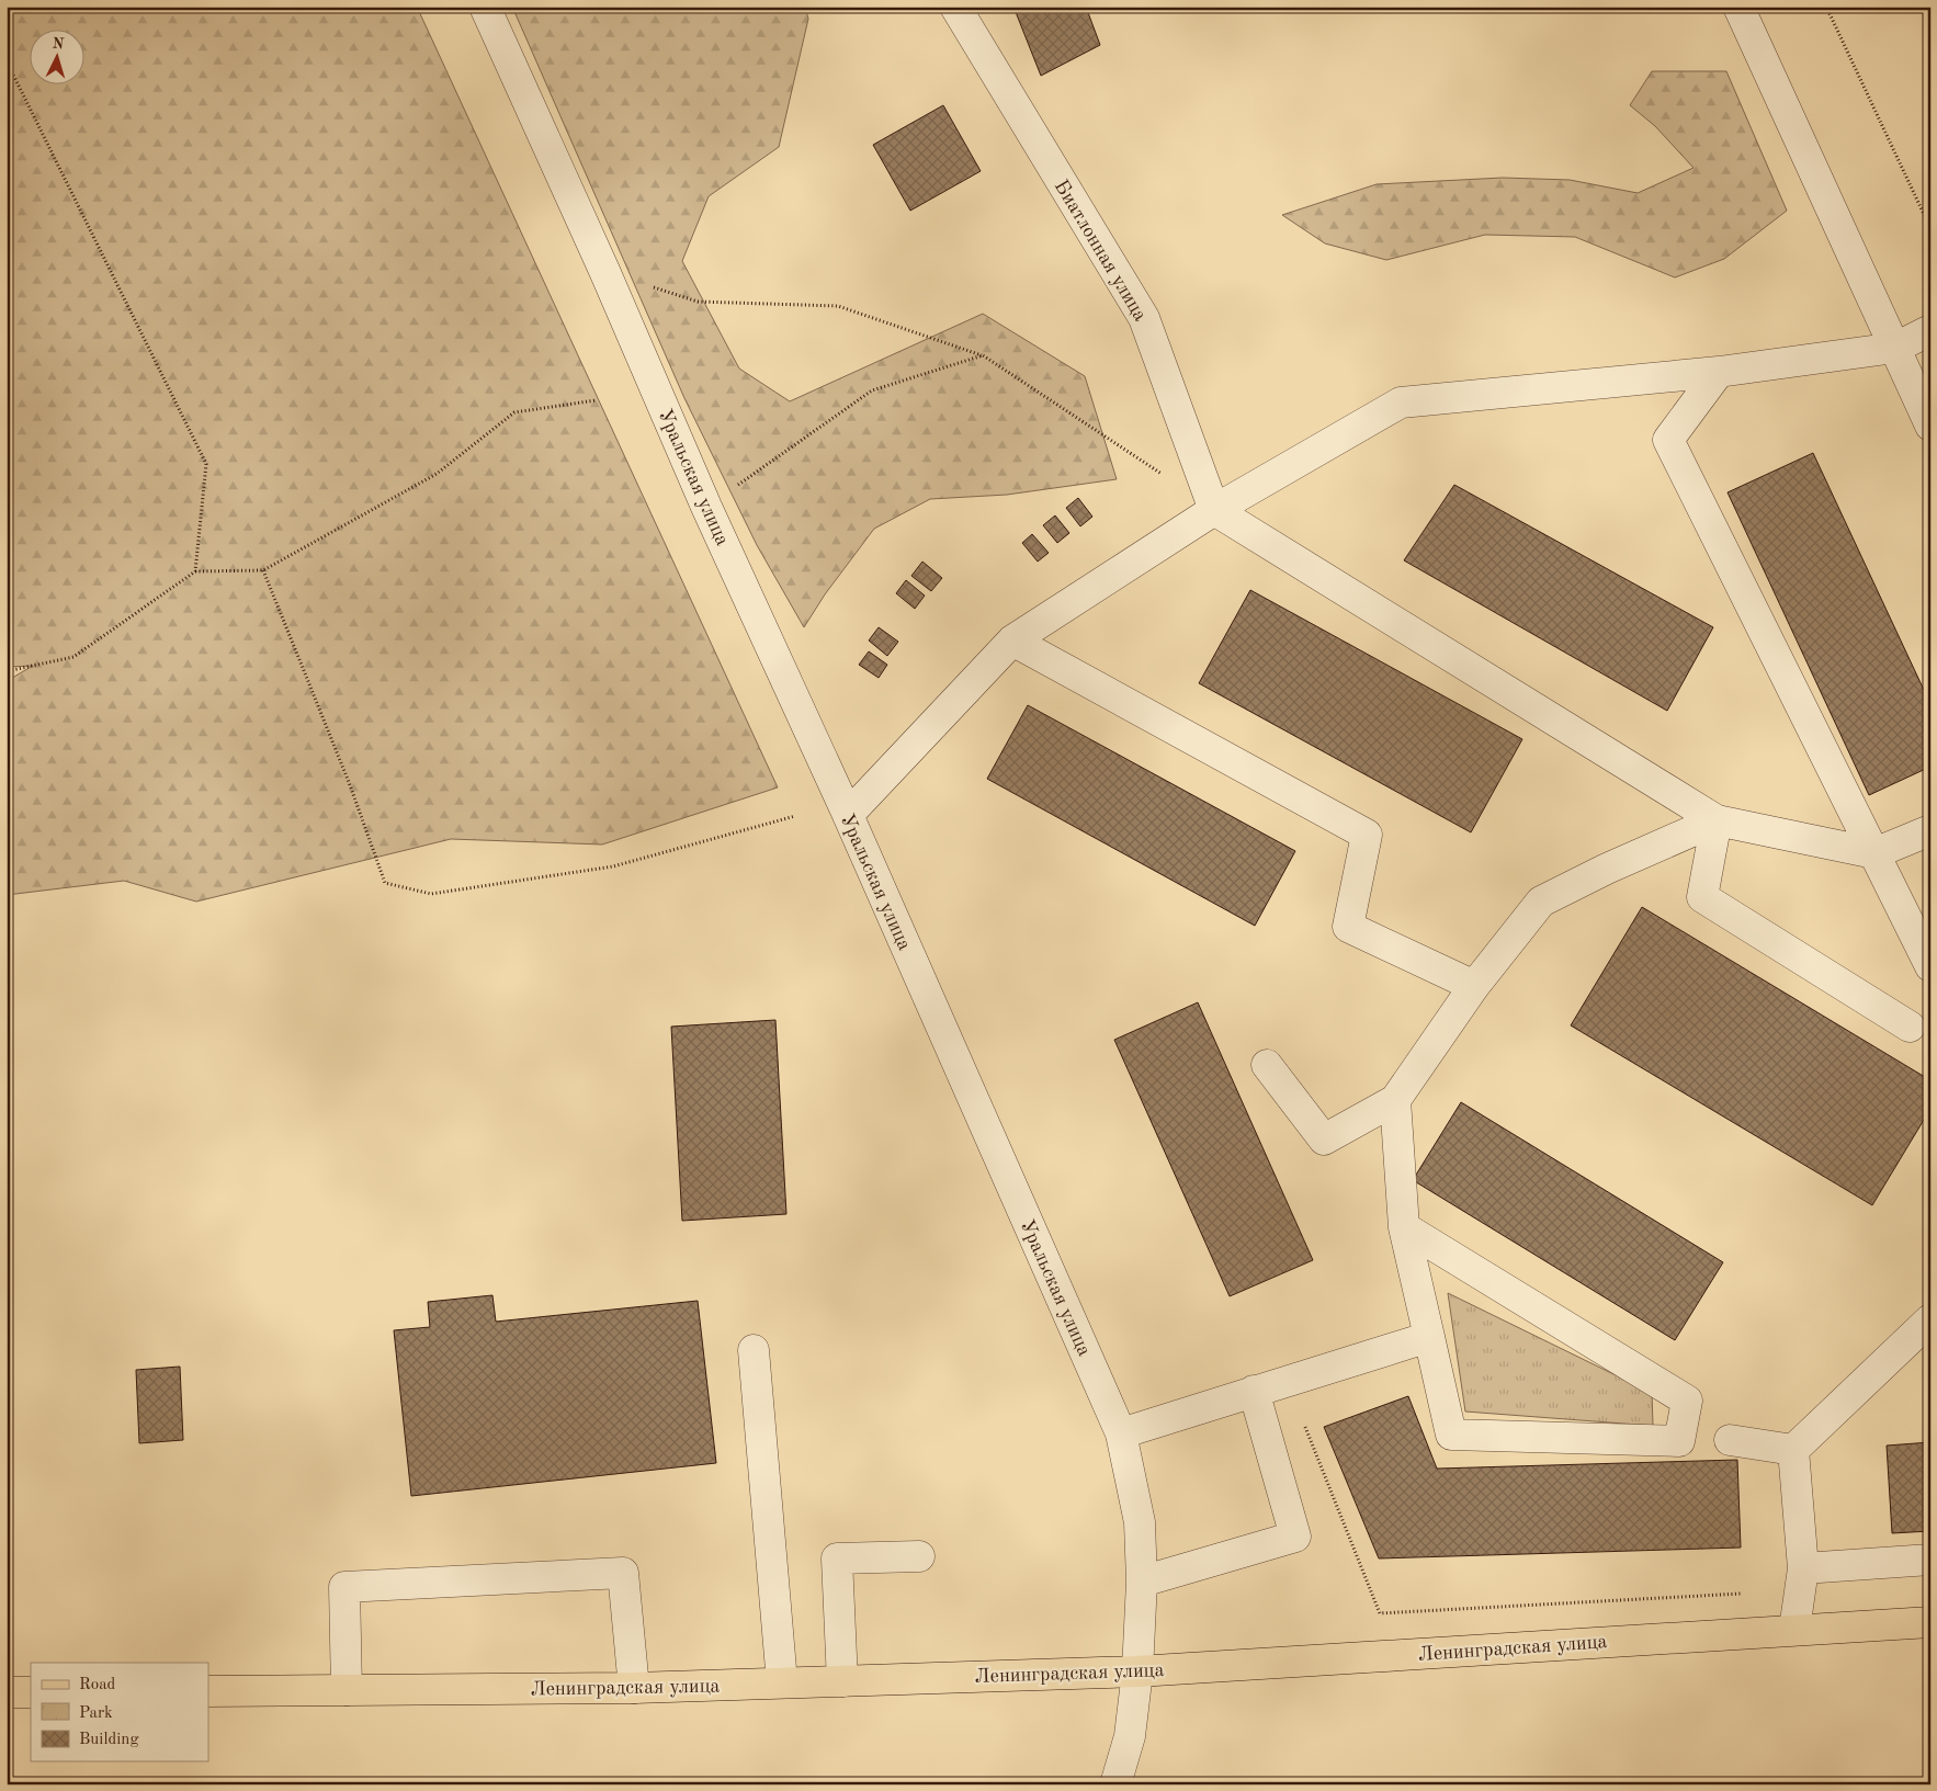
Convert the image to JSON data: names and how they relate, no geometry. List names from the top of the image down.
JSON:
{
  "streets": {
    "main road": ["Ленинградская улица"],
    "street": ["Биатлонная улица", "Уральская улица"]
  },
  "crossings": [
    ["Уральская улица", "Ленинградская улица"]
  ],
  "legend": ["Road", "Park", "Building"],
  "north": "top"
}
